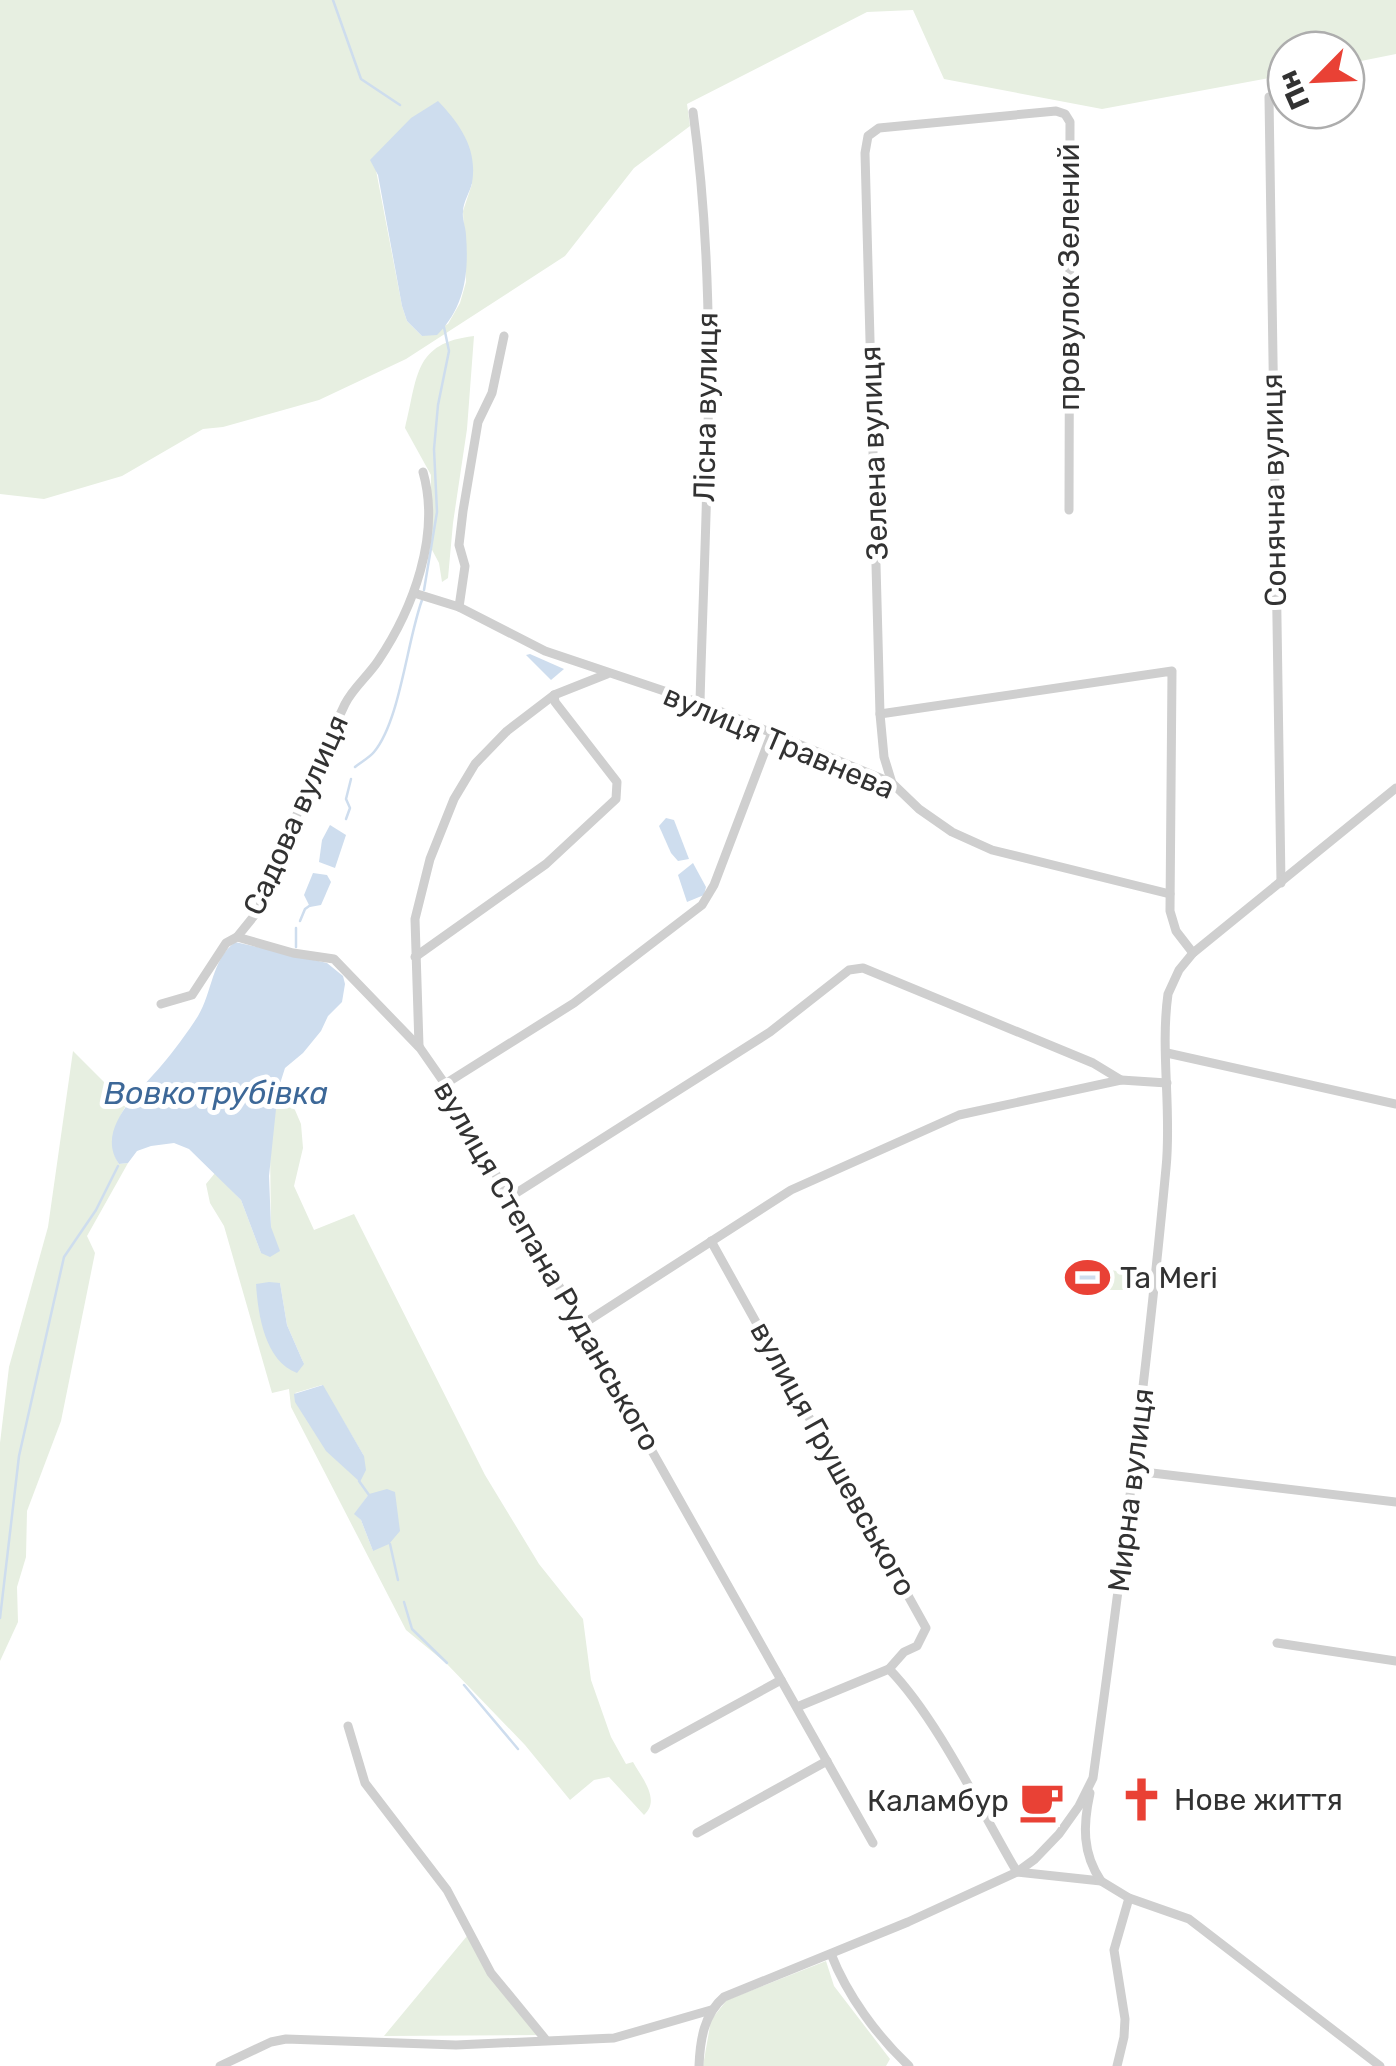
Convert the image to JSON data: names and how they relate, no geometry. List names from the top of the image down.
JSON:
{
  "streets": {
    "street": [
      "провулок Зелений",
      "Лісна вулиця",
      "Зелена вулиця",
      "Сонячна вулиця",
      "вулиця Травнева",
      "Садова вулиця",
      "вулиця Степана Руданського",
      "вулиця Грушевського",
      "Мирна вулиця"
    ]
  },
  "crossings": [
    ["провулок Зелений", "Зелена вулиця"],
    ["Лісна вулиця", "вулиця Травнева"],
    ["Зелена вулиця", "вулиця Травнева"],
    ["Сонячна вулиця", "Мирна вулиця"],
    ["вулиця Травнева", "Садова вулиця"],
    ["Садова вулиця", "вулиця Степана Руданського"],
    ["вулиця Степана Руданського", "вулиця Грушевського"]
  ],
  "water": ["Вовкотрубівка"],
  "places": {
    "sports": ["Ta Meri"],
    "church": ["Нове життя"],
    "cafe": ["Каламбур"]
  },
  "north": "bottom left"
}
